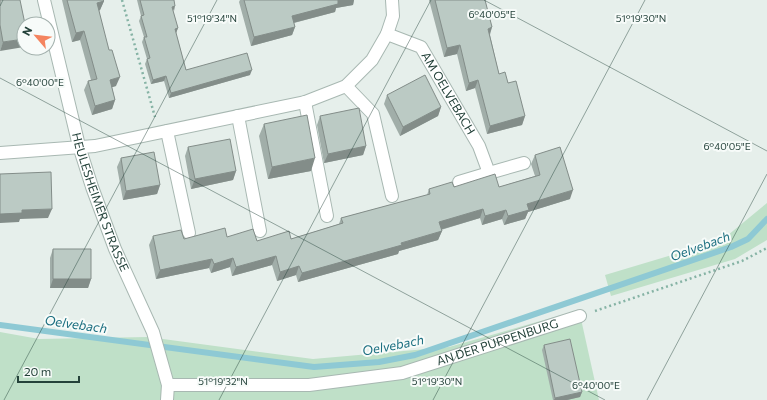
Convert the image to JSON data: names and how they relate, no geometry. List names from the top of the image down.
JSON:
{
  "streets": {
    "street": ["AM OELVEBACH", "HEULESHEIMER STRASSE", "AN DER PUPPENBURG"]
  },
  "crossings": [
    ["HEULESHEIMER STRASSE", "AN DER PUPPENBURG"]
  ],
  "water": ["Oelvebach"],
  "scale_bar": "20 m",
  "north": "top left",
  "coordinates": [
    "6°40'05\"E",
    "51°19'34\"N",
    "51°19'30\"N",
    "6°40'00\"E",
    "51°19'32\"N"
  ]
}
